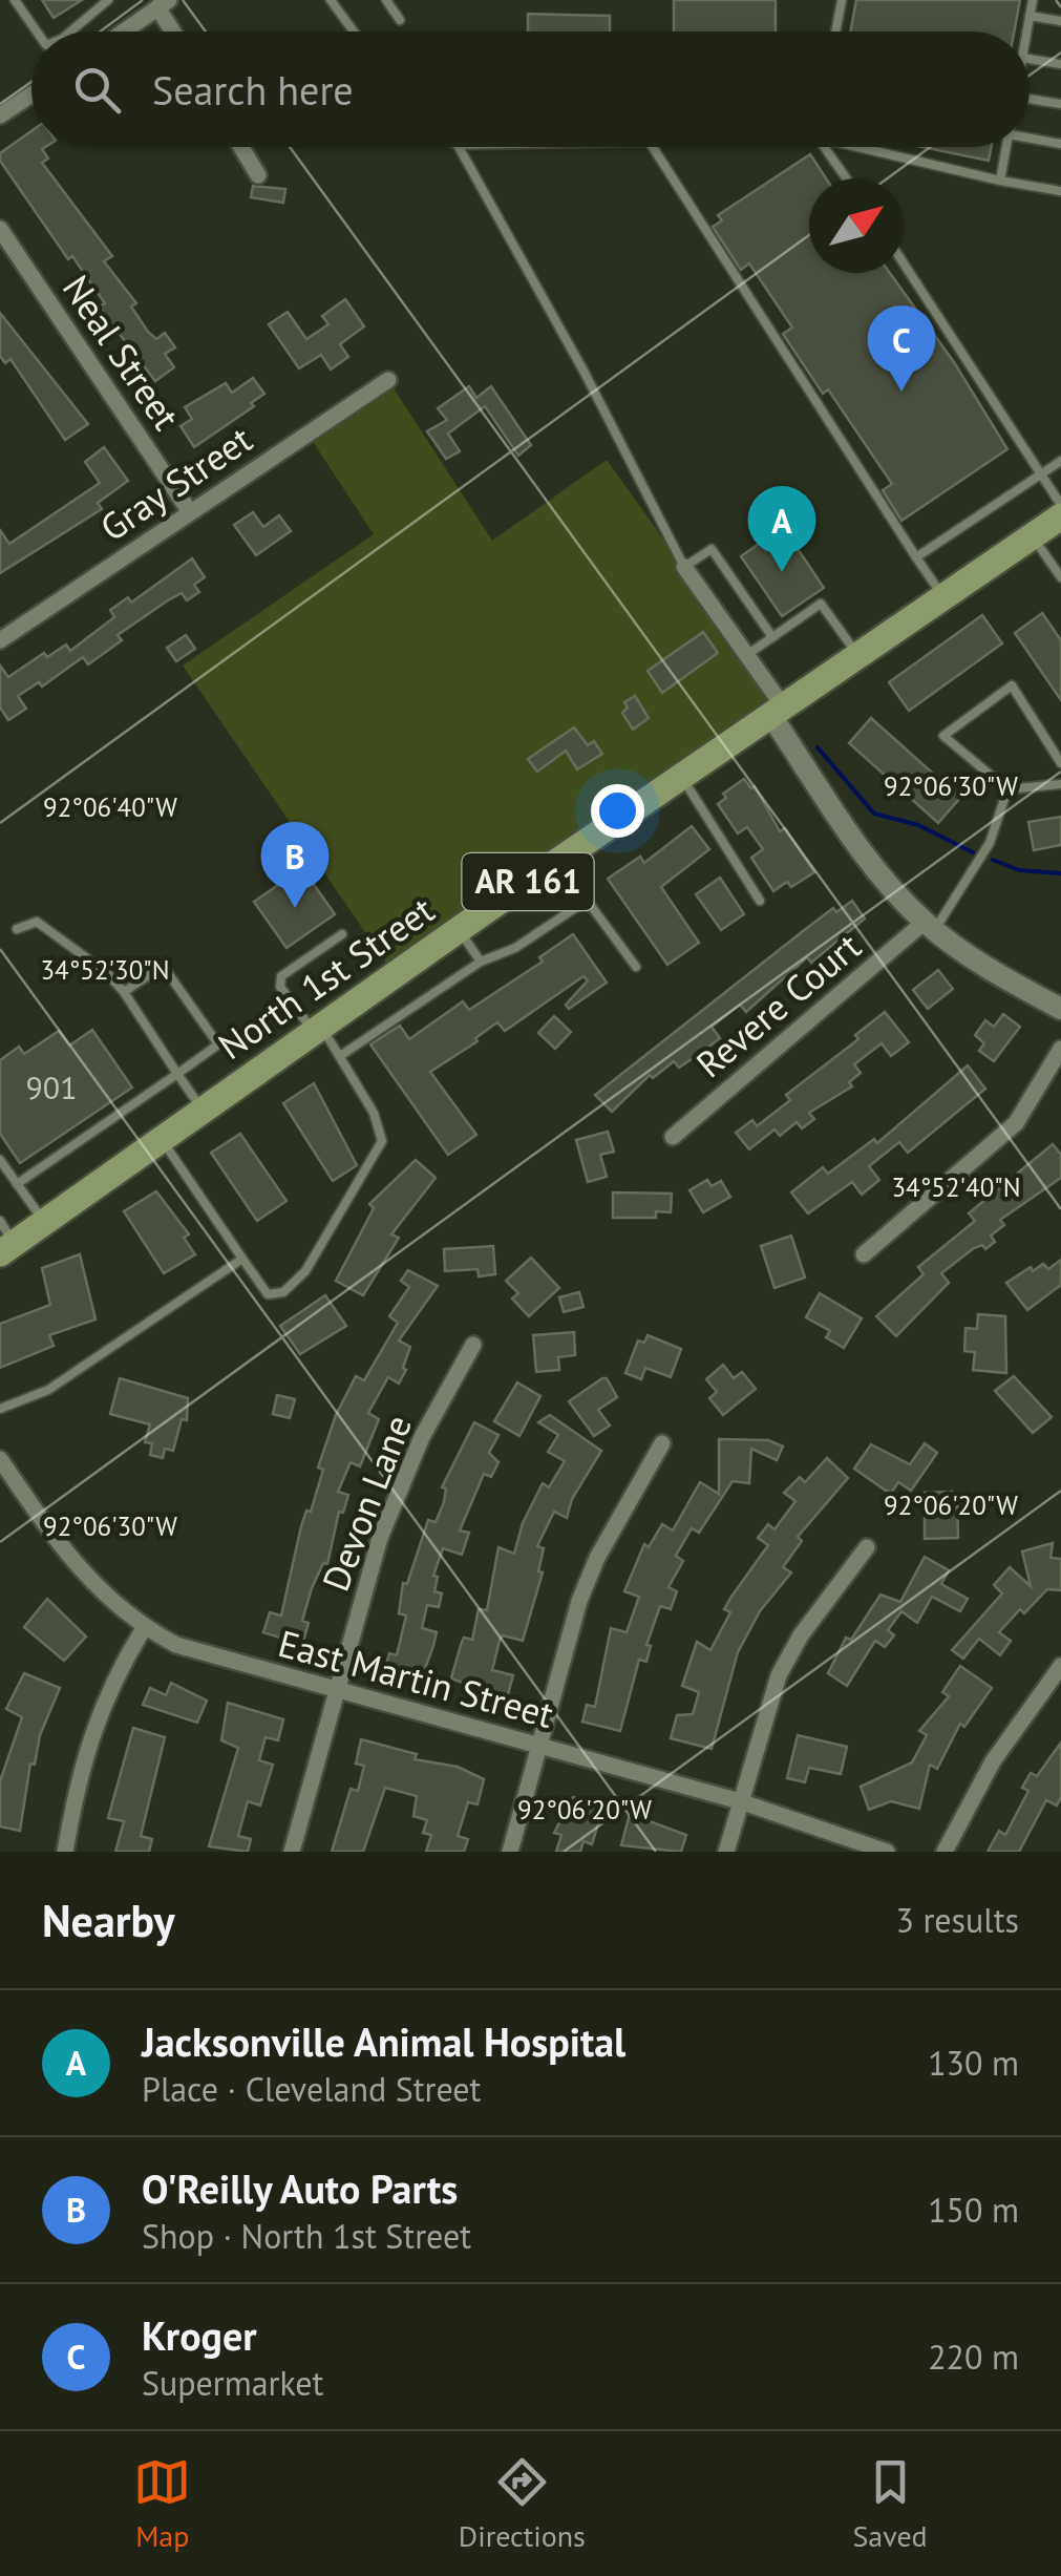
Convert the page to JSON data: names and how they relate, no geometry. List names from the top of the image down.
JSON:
{
  "streets": {
    "main road": ["AR 161", "North 1st Street"],
    "street": [
      "Neal Street",
      "Gray Street",
      "Revere Court",
      "Devon Lane",
      "East Martin Street"
    ]
  },
  "crossings": [
    ["Neal Street", "Gray Street"],
    ["Devon Lane", "East Martin Street"]
  ],
  "house_numbers": ["901"],
  "north": "top right",
  "page": {
    "search": "Search here",
    "pins": ["C", "A", "B"],
    "heading": ["Nearby", "3 results"],
    "list": [
      {
        "mark": "A",
        "name": "Jacksonville Animal Hospital",
        "note": "Place · Cleveland Street",
        "value": "130 m"
      },
      {
        "mark": "B",
        "name": "O'Reilly Auto Parts",
        "note": "Shop · North 1st Street",
        "value": "150 m"
      },
      {
        "mark": "C",
        "name": "Kroger",
        "note": "Supermarket",
        "value": "220 m"
      }
    ],
    "nav": ["Map", "Directions", "Saved"]
  },
  "coordinates": [
    "92°06'30\"W",
    "92°06'40\"W",
    "34°52'30\"N",
    "34°52'40\"N",
    "92°06'20\"W"
  ]
}
